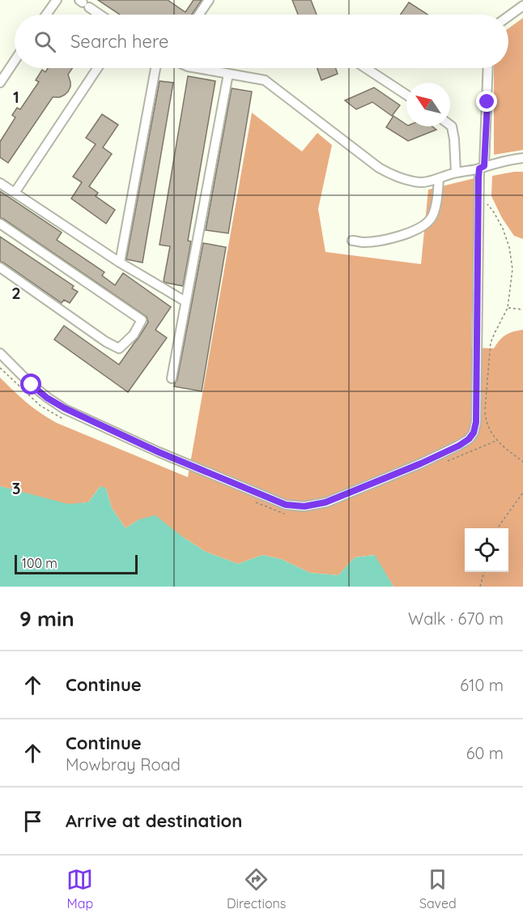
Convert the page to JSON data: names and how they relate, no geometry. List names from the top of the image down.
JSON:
{
  "scale_bar": "100 m",
  "north": "top left",
  "page": {
    "search": "Search here",
    "scale": "100 m",
    "heading": ["9 min", "Walk · 670 m"],
    "list": [
      ["Continue", "610 m"],
      ["Continue", "Mowbray Road", "60 m"],
      "Arrive at destination"
    ],
    "nav": ["Map", "Directions", "Saved"]
  },
  "grid": {
    "rows": ["1", "2", "3"]
  }
}
